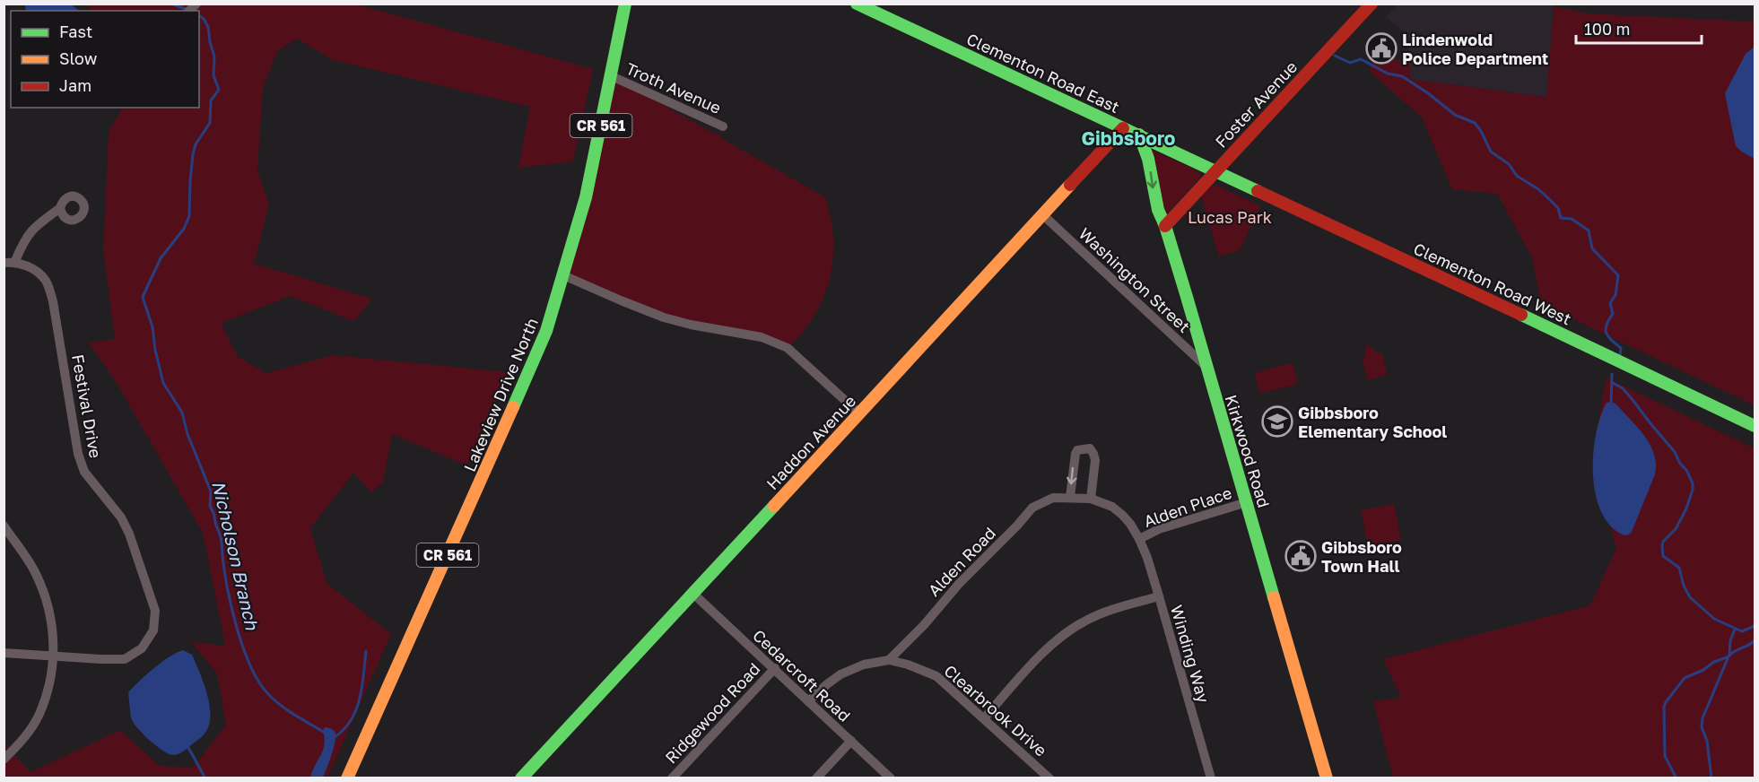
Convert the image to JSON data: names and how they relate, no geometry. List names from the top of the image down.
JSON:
{
  "streets": {
    "street": [
      "Clementon Road East",
      "Troth Avenue",
      "Foster Avenue",
      "CR 561",
      "Washington Street",
      "Clementon Road West",
      "Lakeview Drive North",
      "Festival Drive",
      "Haddon Avenue",
      "Kirkwood Road",
      "Alden Place",
      "Alden Road",
      "Winding Way",
      "Cedarcroft Road",
      "Clearbrook Drive",
      "Ridgewood Road"
    ]
  },
  "crossings": [
    ["Clementon Road East", "Foster Avenue"],
    ["Clementon Road East", "Clementon Road West"],
    ["Clementon Road East", "Haddon Avenue"],
    ["Clementon Road East", "Kirkwood Road"],
    ["Troth Avenue", "Lakeview Drive North"],
    ["Foster Avenue", "Clementon Road West"],
    ["Foster Avenue", "Kirkwood Road"],
    ["Washington Street", "Haddon Avenue"],
    ["Washington Street", "Kirkwood Road"],
    ["Haddon Avenue", "Cedarcroft Road"],
    ["Kirkwood Road", "Alden Place"],
    ["Alden Place", "Alden Road"],
    ["Alden Place", "Winding Way"],
    ["Alden Road", "Winding Way"],
    ["Alden Road", "Clearbrook Drive"],
    ["Cedarcroft Road", "Ridgewood Road"]
  ],
  "districts": ["Gibbsboro"],
  "water": ["Nicholson Branch"],
  "parks": ["Lucas Park"],
  "places": {
    "public building": ["Lindenwold Police Department", "Gibbsboro Town Hall"],
    "school or university": ["Gibbsboro Elementary School"]
  },
  "legend": ["Fast", "Slow", "Jam"],
  "scale_bar": "100 m"
}
